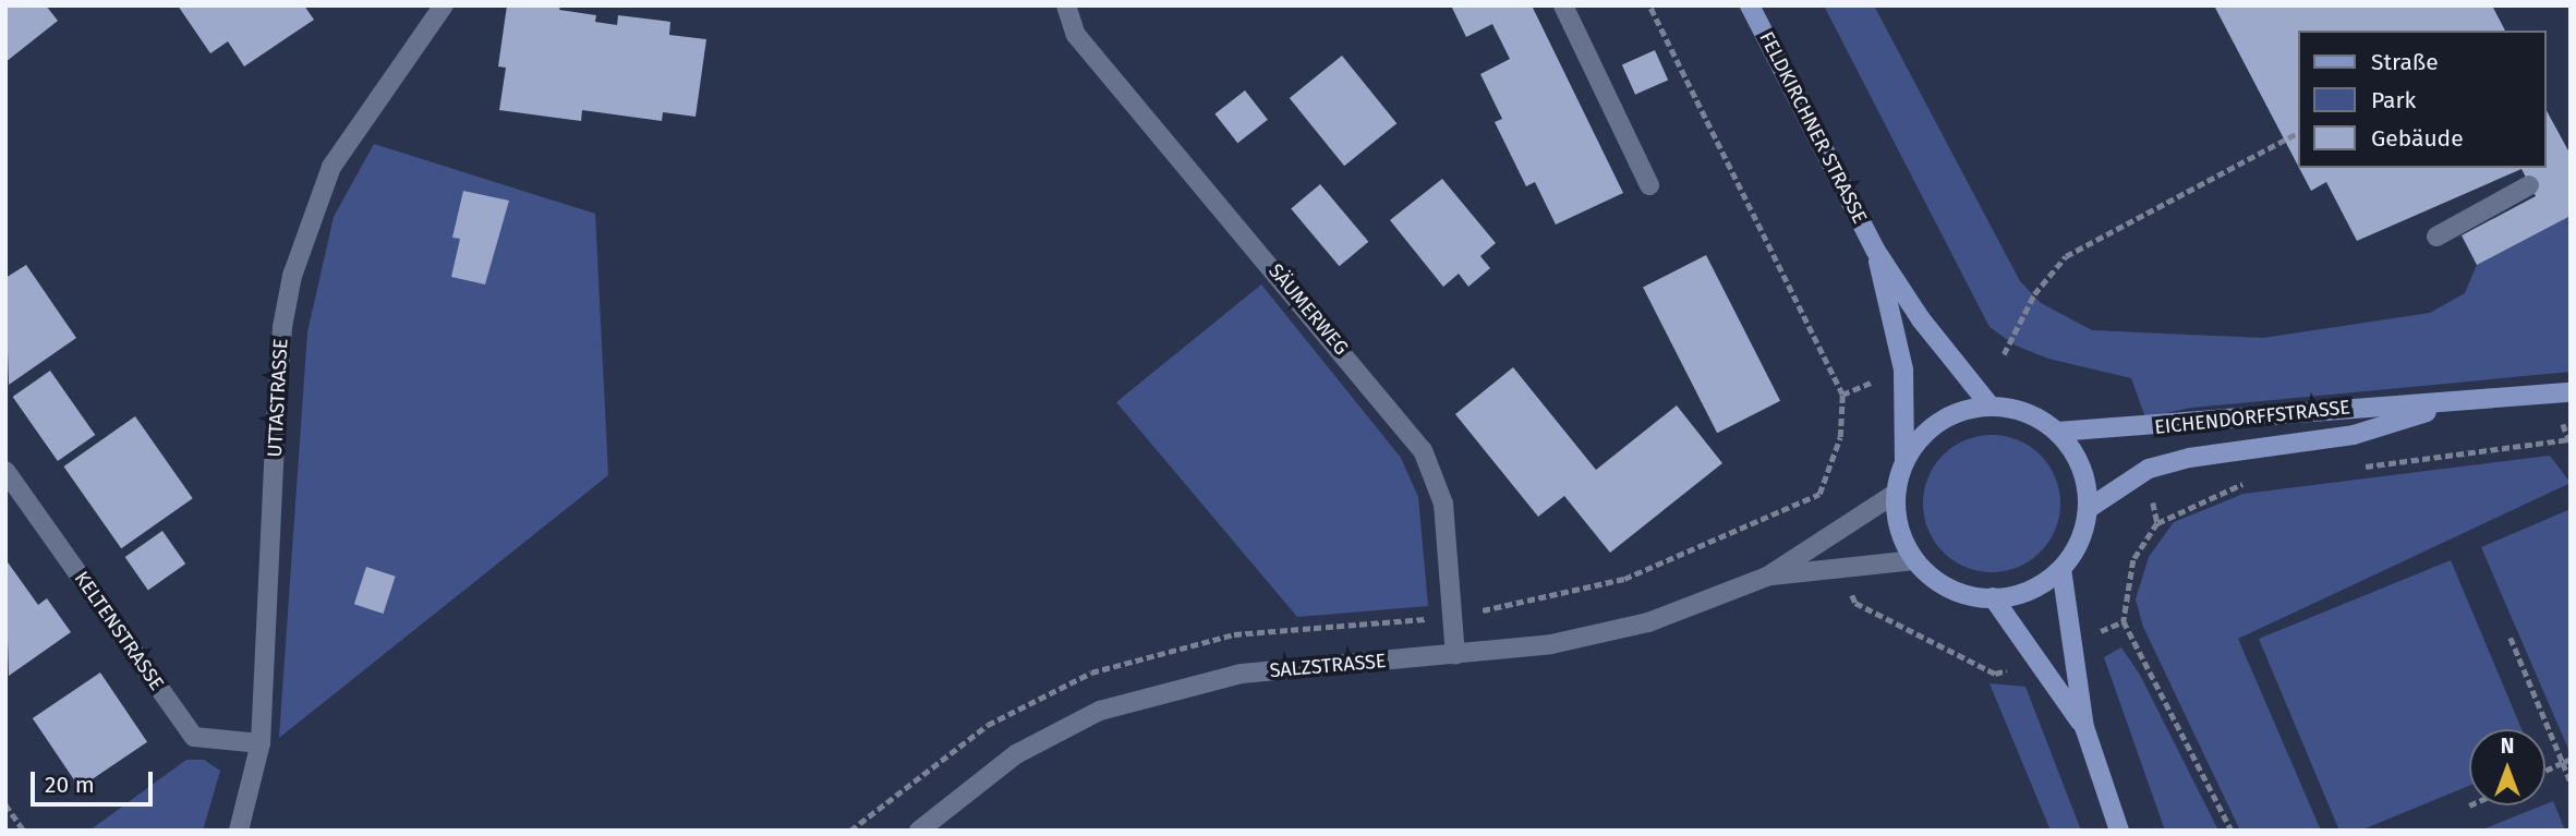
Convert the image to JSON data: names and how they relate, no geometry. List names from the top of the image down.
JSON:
{
  "streets": {
    "main road": ["FELDKIRCHNER STRASSE", "EICHENDORFFSTRASSE"],
    "street": [
      "SÄUMERWEG",
      "UTTASTRASSE",
      "KELTENSTRASSE",
      "SALZSTRASSE"
    ]
  },
  "crossings": [
    ["FELDKIRCHNER STRASSE", "EICHENDORFFSTRASSE"],
    ["FELDKIRCHNER STRASSE", "SALZSTRASSE"],
    ["SÄUMERWEG", "SALZSTRASSE"],
    ["UTTASTRASSE", "KELTENSTRASSE"],
    ["EICHENDORFFSTRASSE", "SALZSTRASSE"]
  ],
  "legend": ["Straße", "Park", "Gebäude"],
  "scale_bar": "20 m",
  "north": "top"
}
